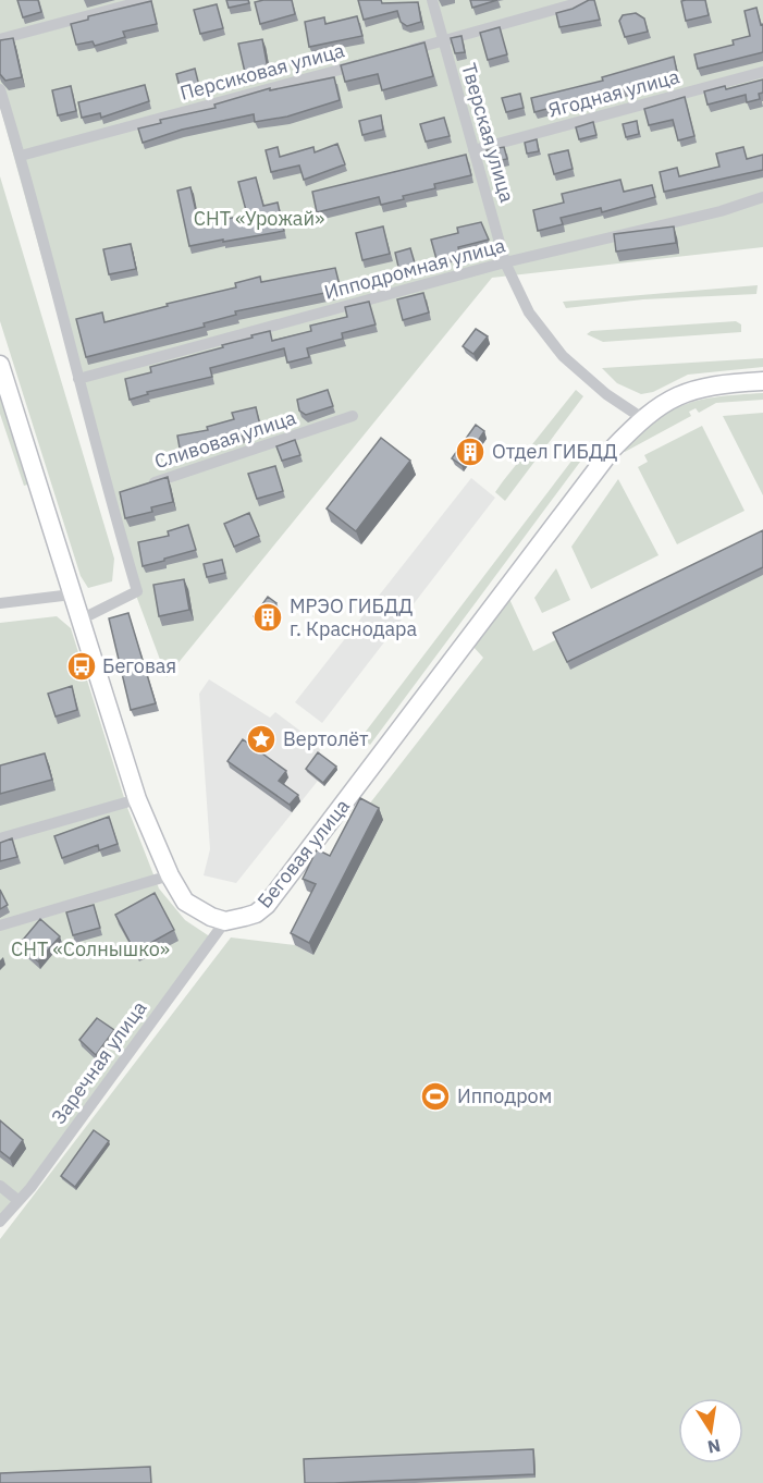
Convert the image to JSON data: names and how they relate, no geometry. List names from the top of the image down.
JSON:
{
  "streets": {
    "street": [
      "Персиковая улица",
      "Ягодная улица",
      "Тверская улица",
      "Ипподромная улица",
      "Сливовая улица",
      "Беговая улица",
      "Заречная улица"
    ]
  },
  "crossings": [
    ["Ягодная улица", "Тверская улица"],
    ["Тверская улица", "Ипподромная улица"],
    ["Тверская улица", "Беговая улица"],
    ["Беговая улица", "Заречная улица"]
  ],
  "parks": ["СНТ «Урожай»", "СНТ «Солнышко»"],
  "places": {
    "building": ["Отдел ГИБДД", "МРЭО ГИБДД г. Краснодара"],
    "bus stop": ["Беговая"],
    "place": ["Вертолёт"],
    "sports": ["Ипподром"]
  },
  "north": "bottom"
}
